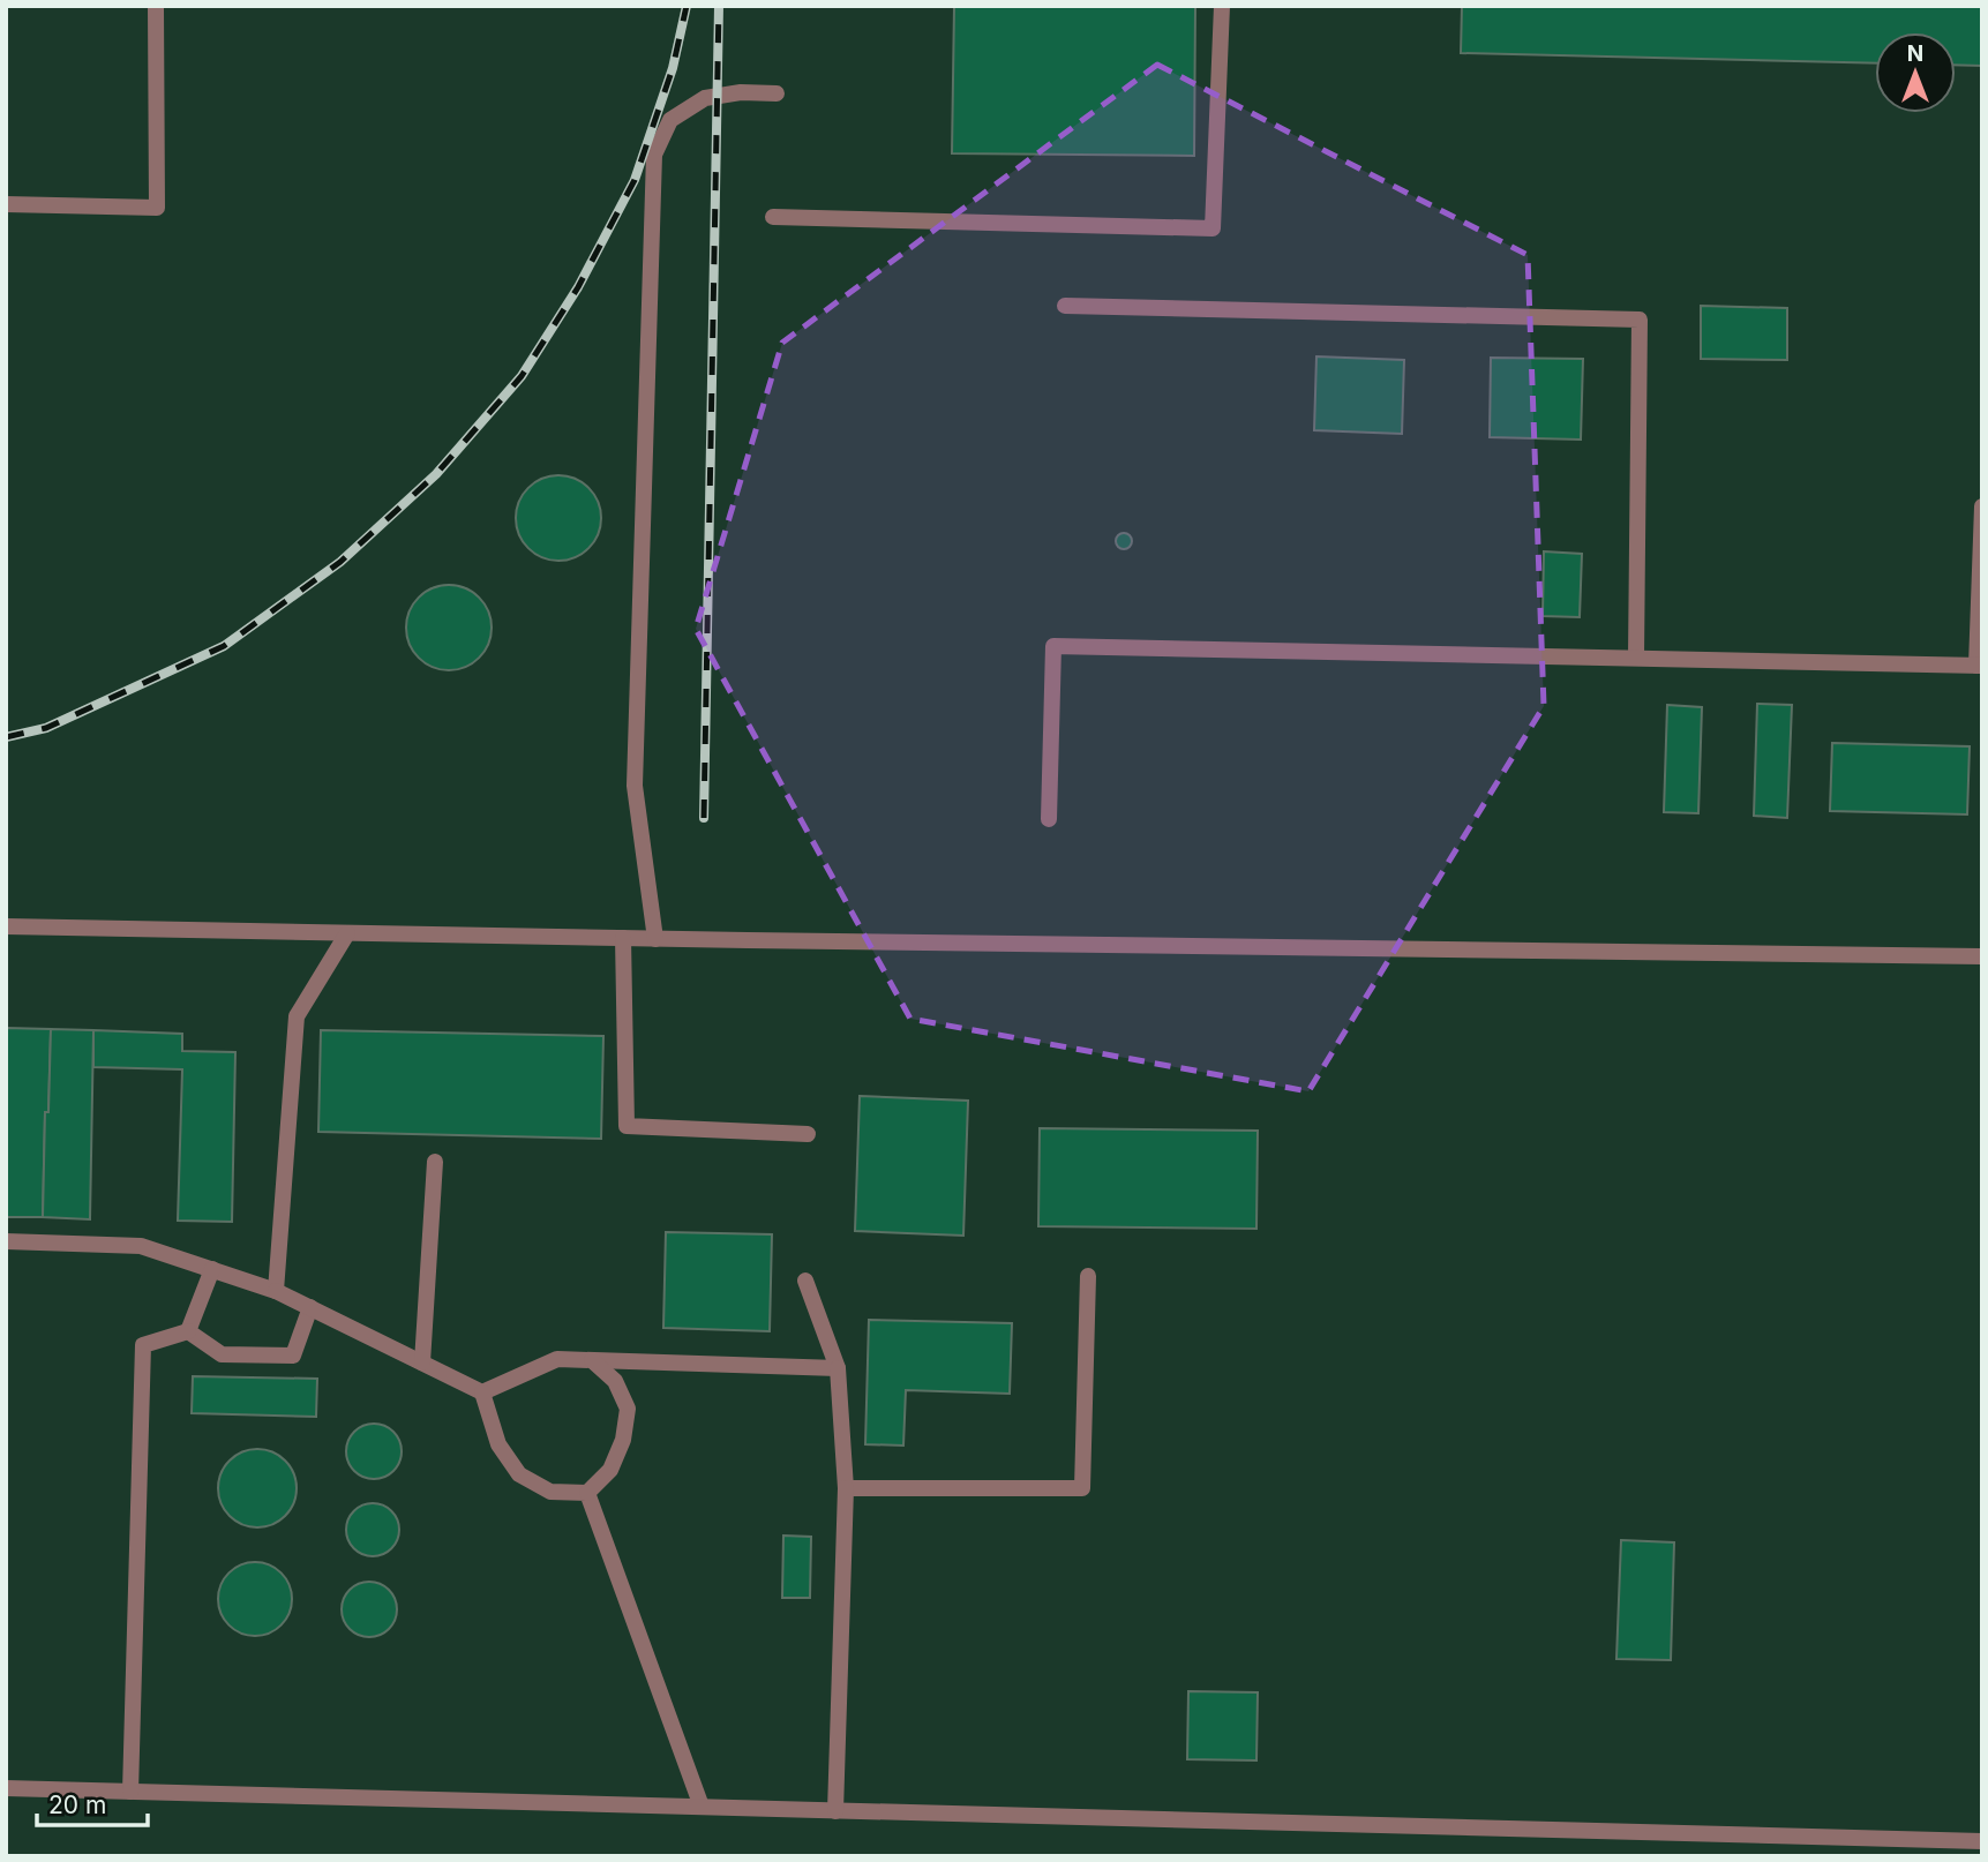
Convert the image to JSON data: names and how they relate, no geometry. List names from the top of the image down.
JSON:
{
  "scale_bar": "20 m",
  "north": "top"
}
